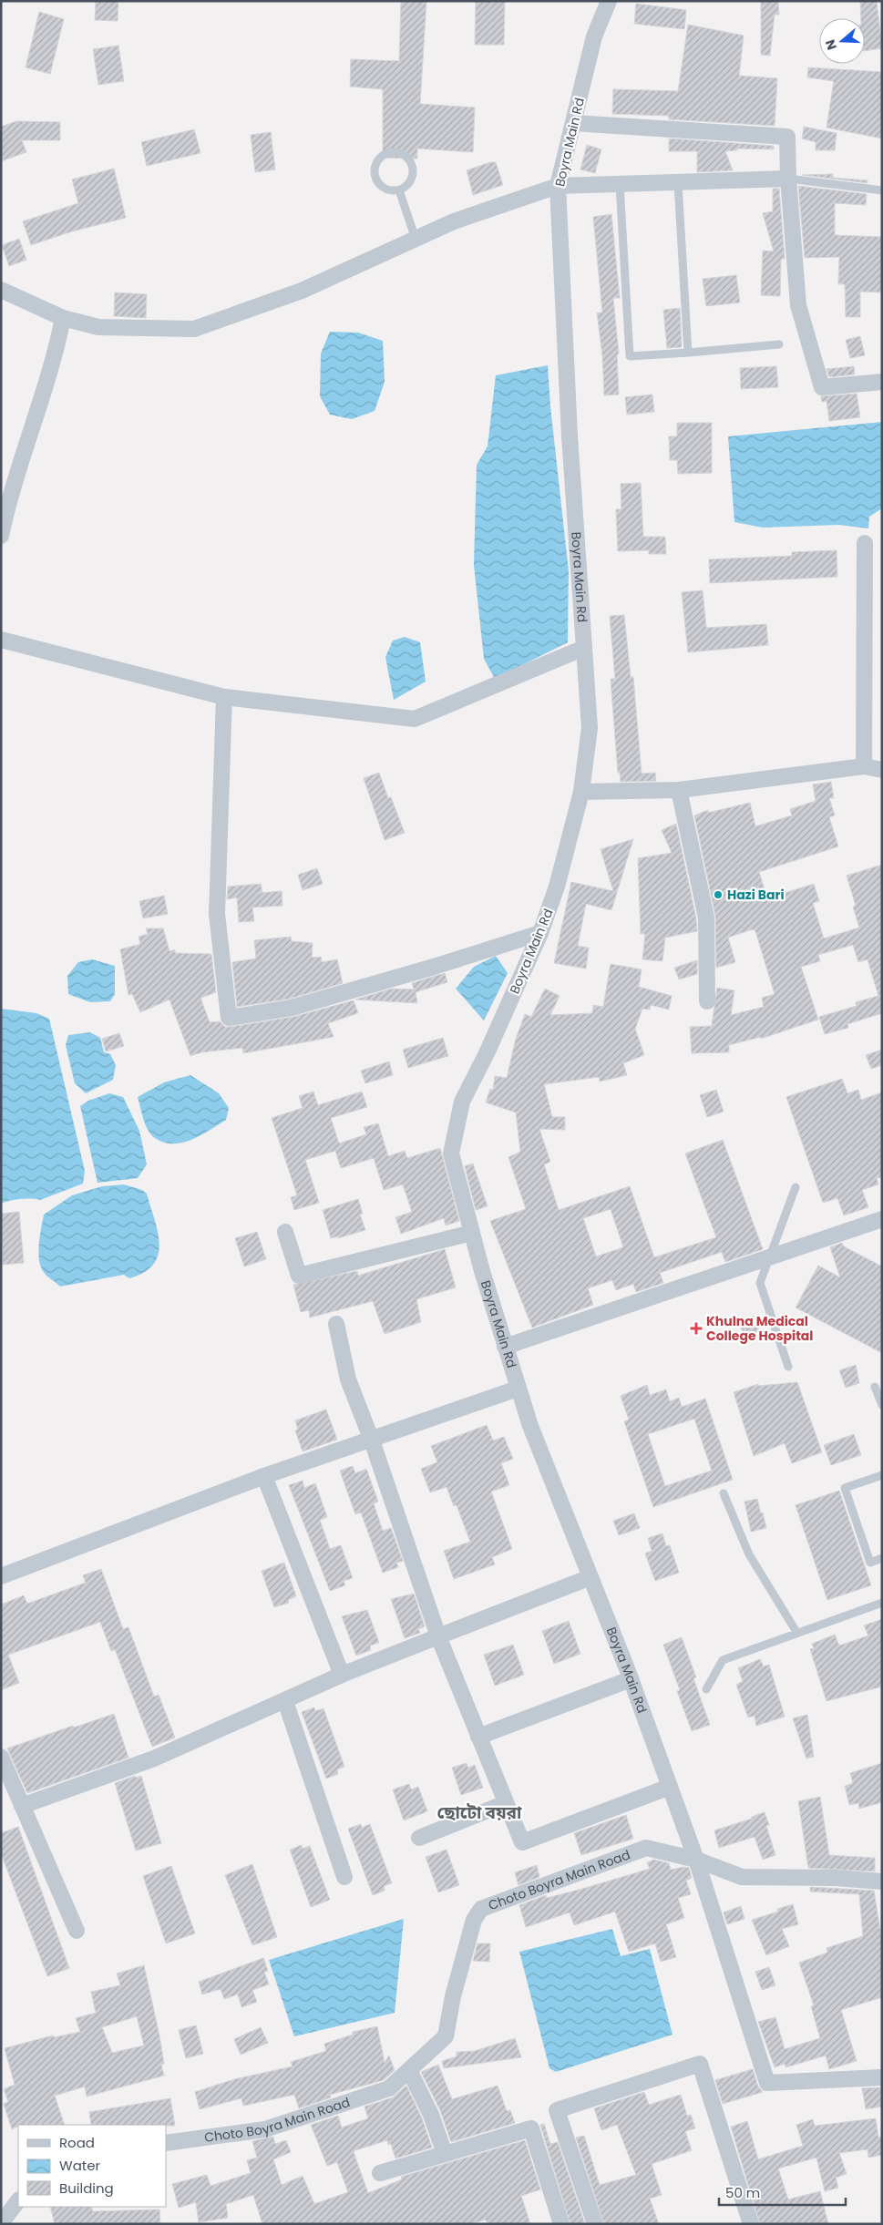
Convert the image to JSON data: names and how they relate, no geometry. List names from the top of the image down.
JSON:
{
  "streets": {
    "street": ["Boyra Main Rd", "Choto Boyra Main Road"]
  },
  "crossings": [
    ["Boyra Main Rd", "Choto Boyra Main Road"]
  ],
  "districts": ["ছোটো বয়রা"],
  "places": {
    "other": ["Hazi Bari"],
    "health": ["Khulna Medical College Hospital"]
  },
  "legend": ["Road", "Water", "Building"],
  "scale_bar": "50 m",
  "north": "left"
}
